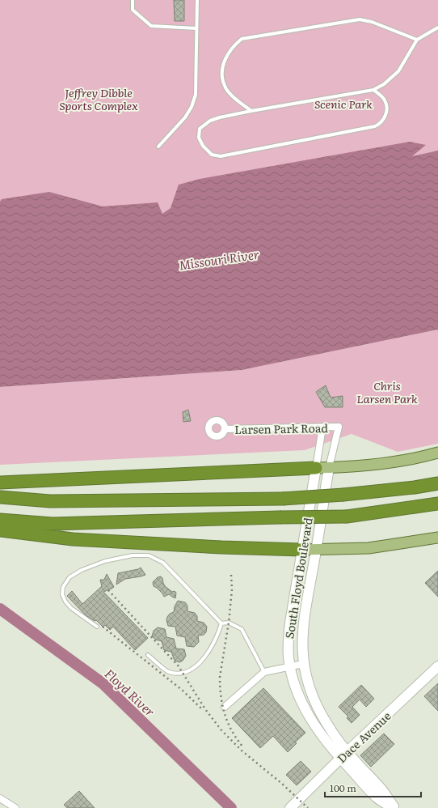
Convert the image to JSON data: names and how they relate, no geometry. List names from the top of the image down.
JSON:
{
  "streets": {
    "main road": ["South Floyd Boulevard", "Dace Avenue"],
    "street": ["Larsen Park Road"]
  },
  "crossings": [
    ["Larsen Park Road", "South Floyd Boulevard"],
    ["South Floyd Boulevard", "Dace Avenue"]
  ],
  "water": ["Missouri River", "Floyd River"],
  "parks": ["Jeffrey Dibble Sports Complex", "Scenic Park", "Chris Larsen Park"],
  "scale_bar": "100 m"
}
